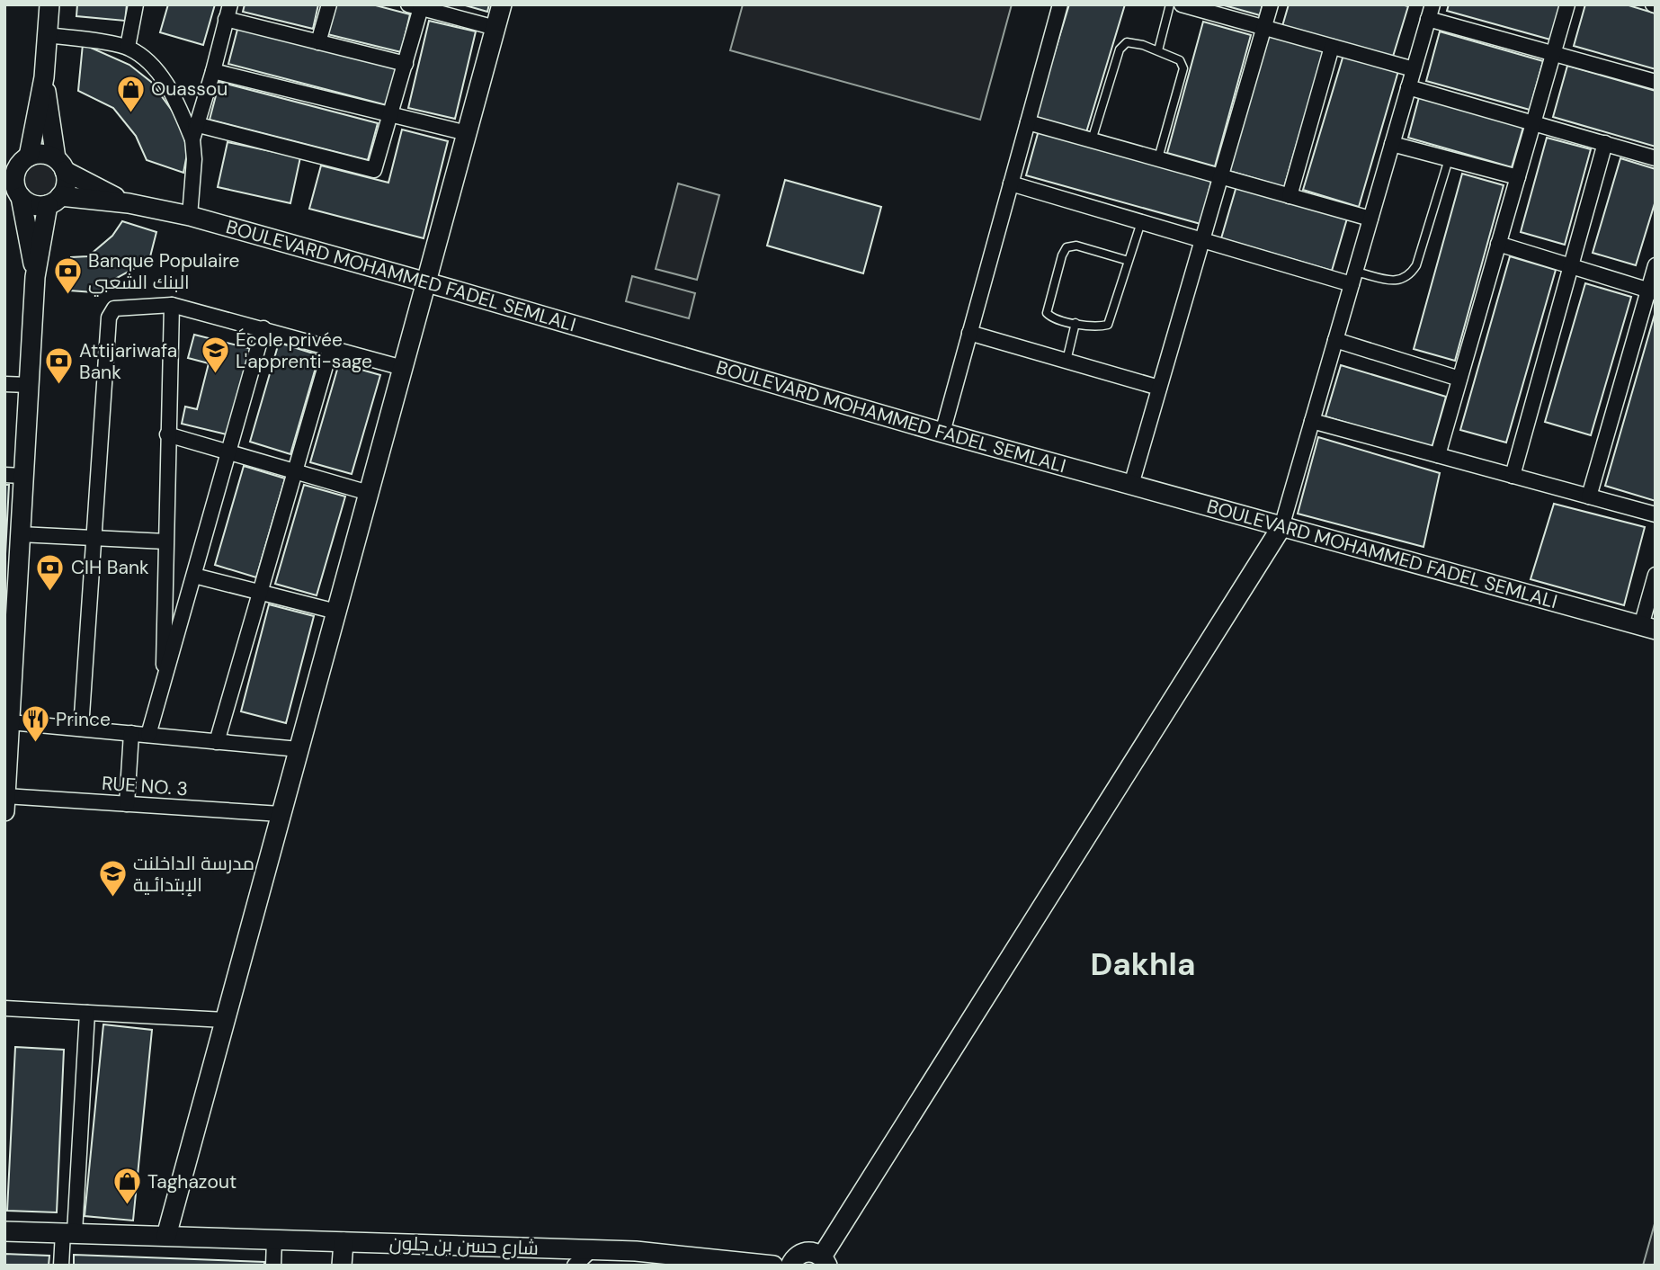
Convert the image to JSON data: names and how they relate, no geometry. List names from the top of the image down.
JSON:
{
  "streets": {
    "street": ["BOULEVARD MOHAMMED FADEL SEMLALI", "RUE NO. 3", "شارع حسن بن جلون"]
  },
  "districts": ["Dakhla"],
  "places": {
    "shop": ["Ouassou", "Taghazout"],
    "bank": ["Banque Populaire البنك الشعبي", "Attijariwafa Bank", "CIH Bank"],
    "school or university": ["École privée L'apprenti-sage", "مدرسة الداخلنت الإبتدائـية"],
    "restaurant": ["Prince"]
  }
}
